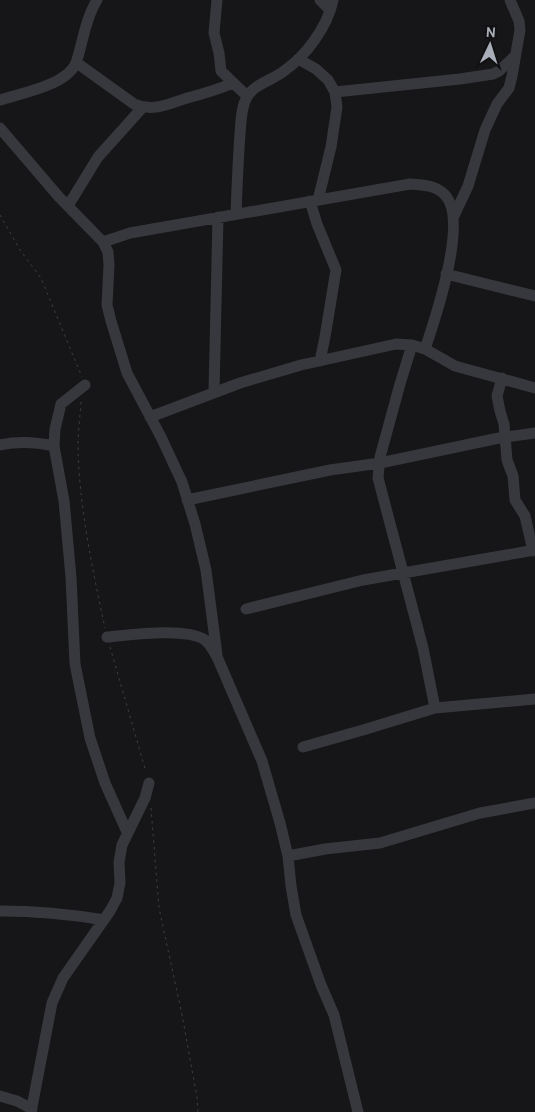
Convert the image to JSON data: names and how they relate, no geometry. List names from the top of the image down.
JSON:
{
  "north": "top"
}
